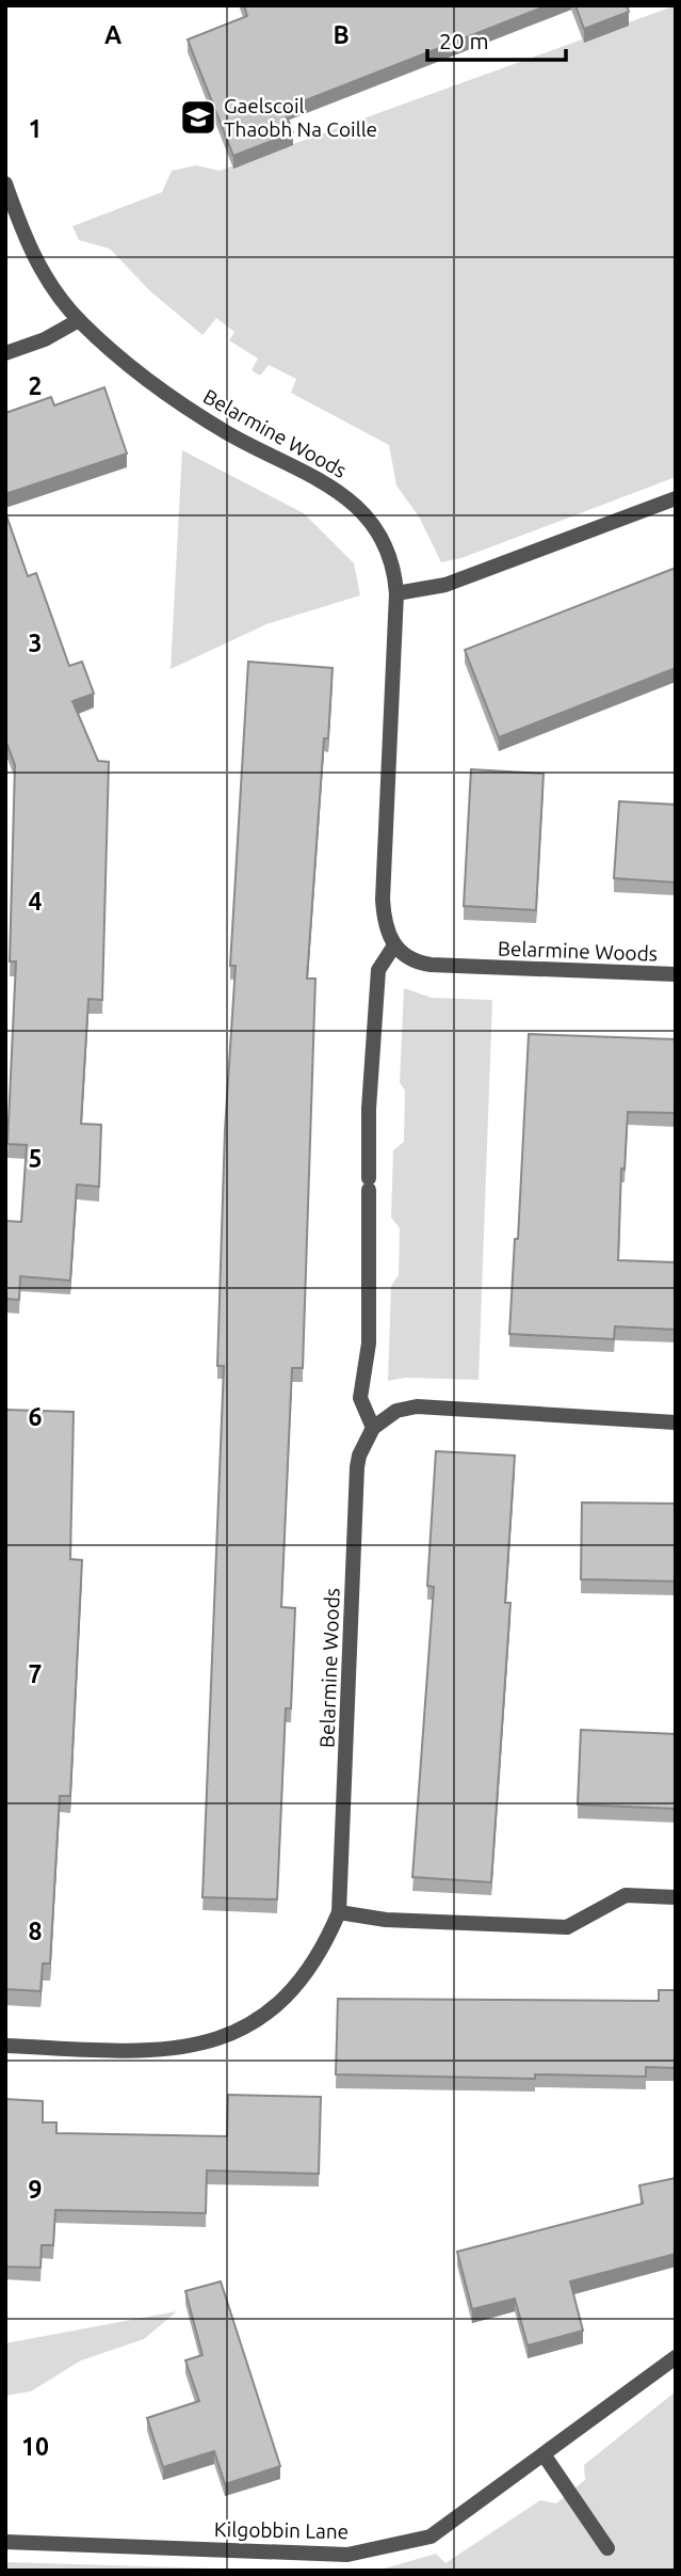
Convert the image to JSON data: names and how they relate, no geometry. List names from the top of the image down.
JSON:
{
  "streets": {
    "street": ["Belarmine Woods", "Kilgobbin Lane"]
  },
  "places": {
    "school or university": ["Gaelscoil Thaobh Na Coille"]
  },
  "scale_bar": "20 m",
  "grid": {
    "columns": ["A", "B"],
    "rows": [
      "1",
      "2",
      "3",
      "4",
      "5",
      "6",
      "7",
      "8",
      "9",
      "10"
    ]
  }
}
